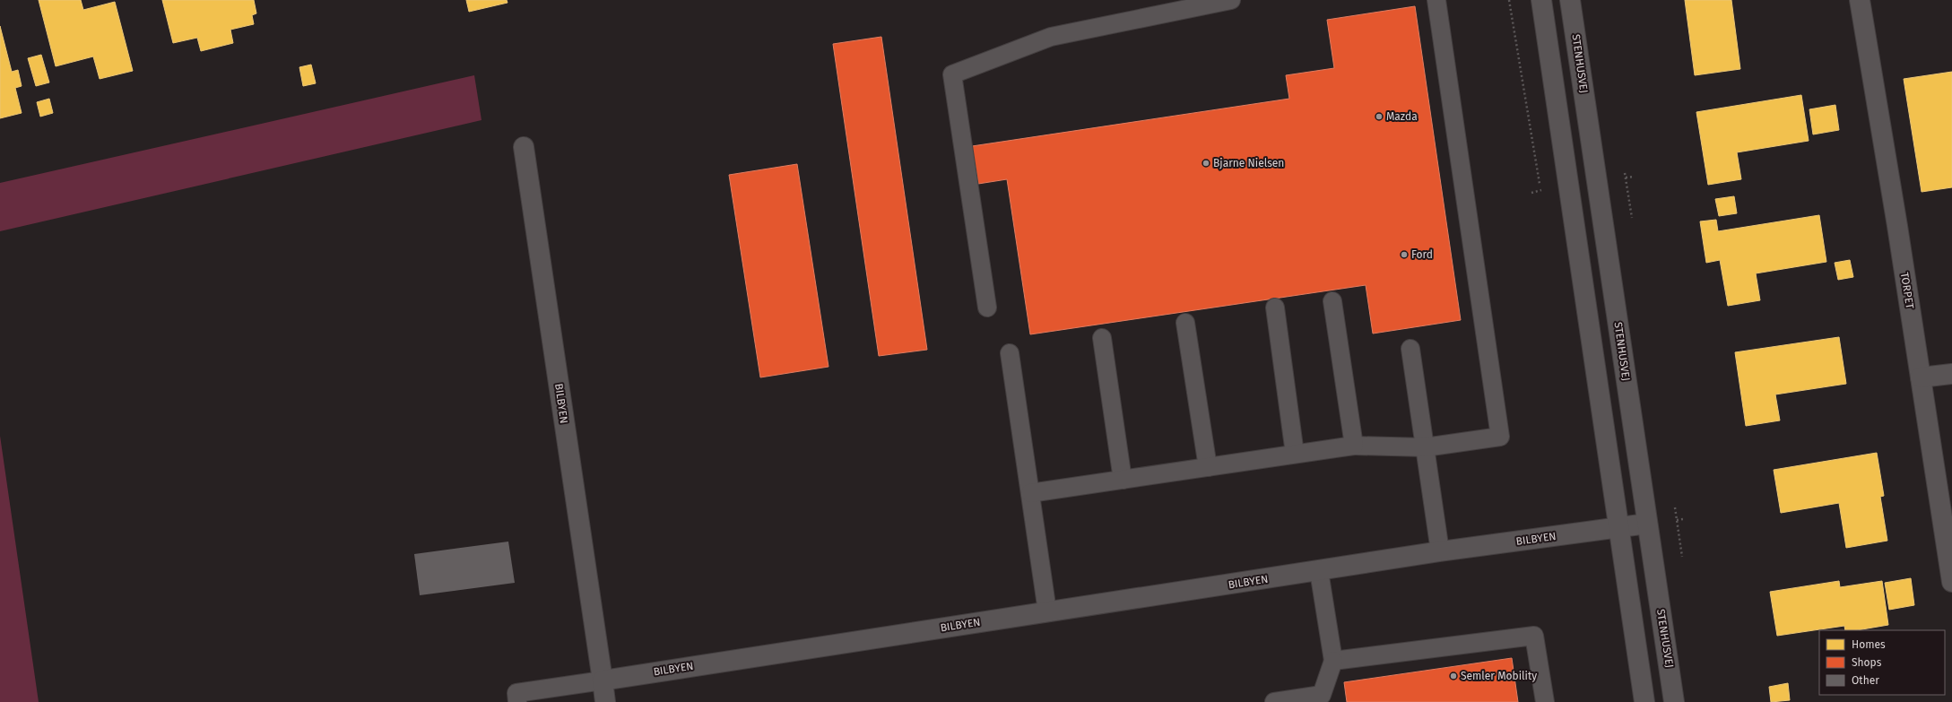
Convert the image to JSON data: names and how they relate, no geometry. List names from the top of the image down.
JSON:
{
  "streets": {
    "street": ["STENHUSVEJ", "TORPET", "BILBYEN"]
  },
  "crossings": [
    ["STENHUSVEJ", "BILBYEN"]
  ],
  "places": [
    "Mazda",
    "Bjarne Nielsen",
    "Ford",
    "Semler Mobility"
  ],
  "legend": ["Homes", "Shops", "Other"]
}
